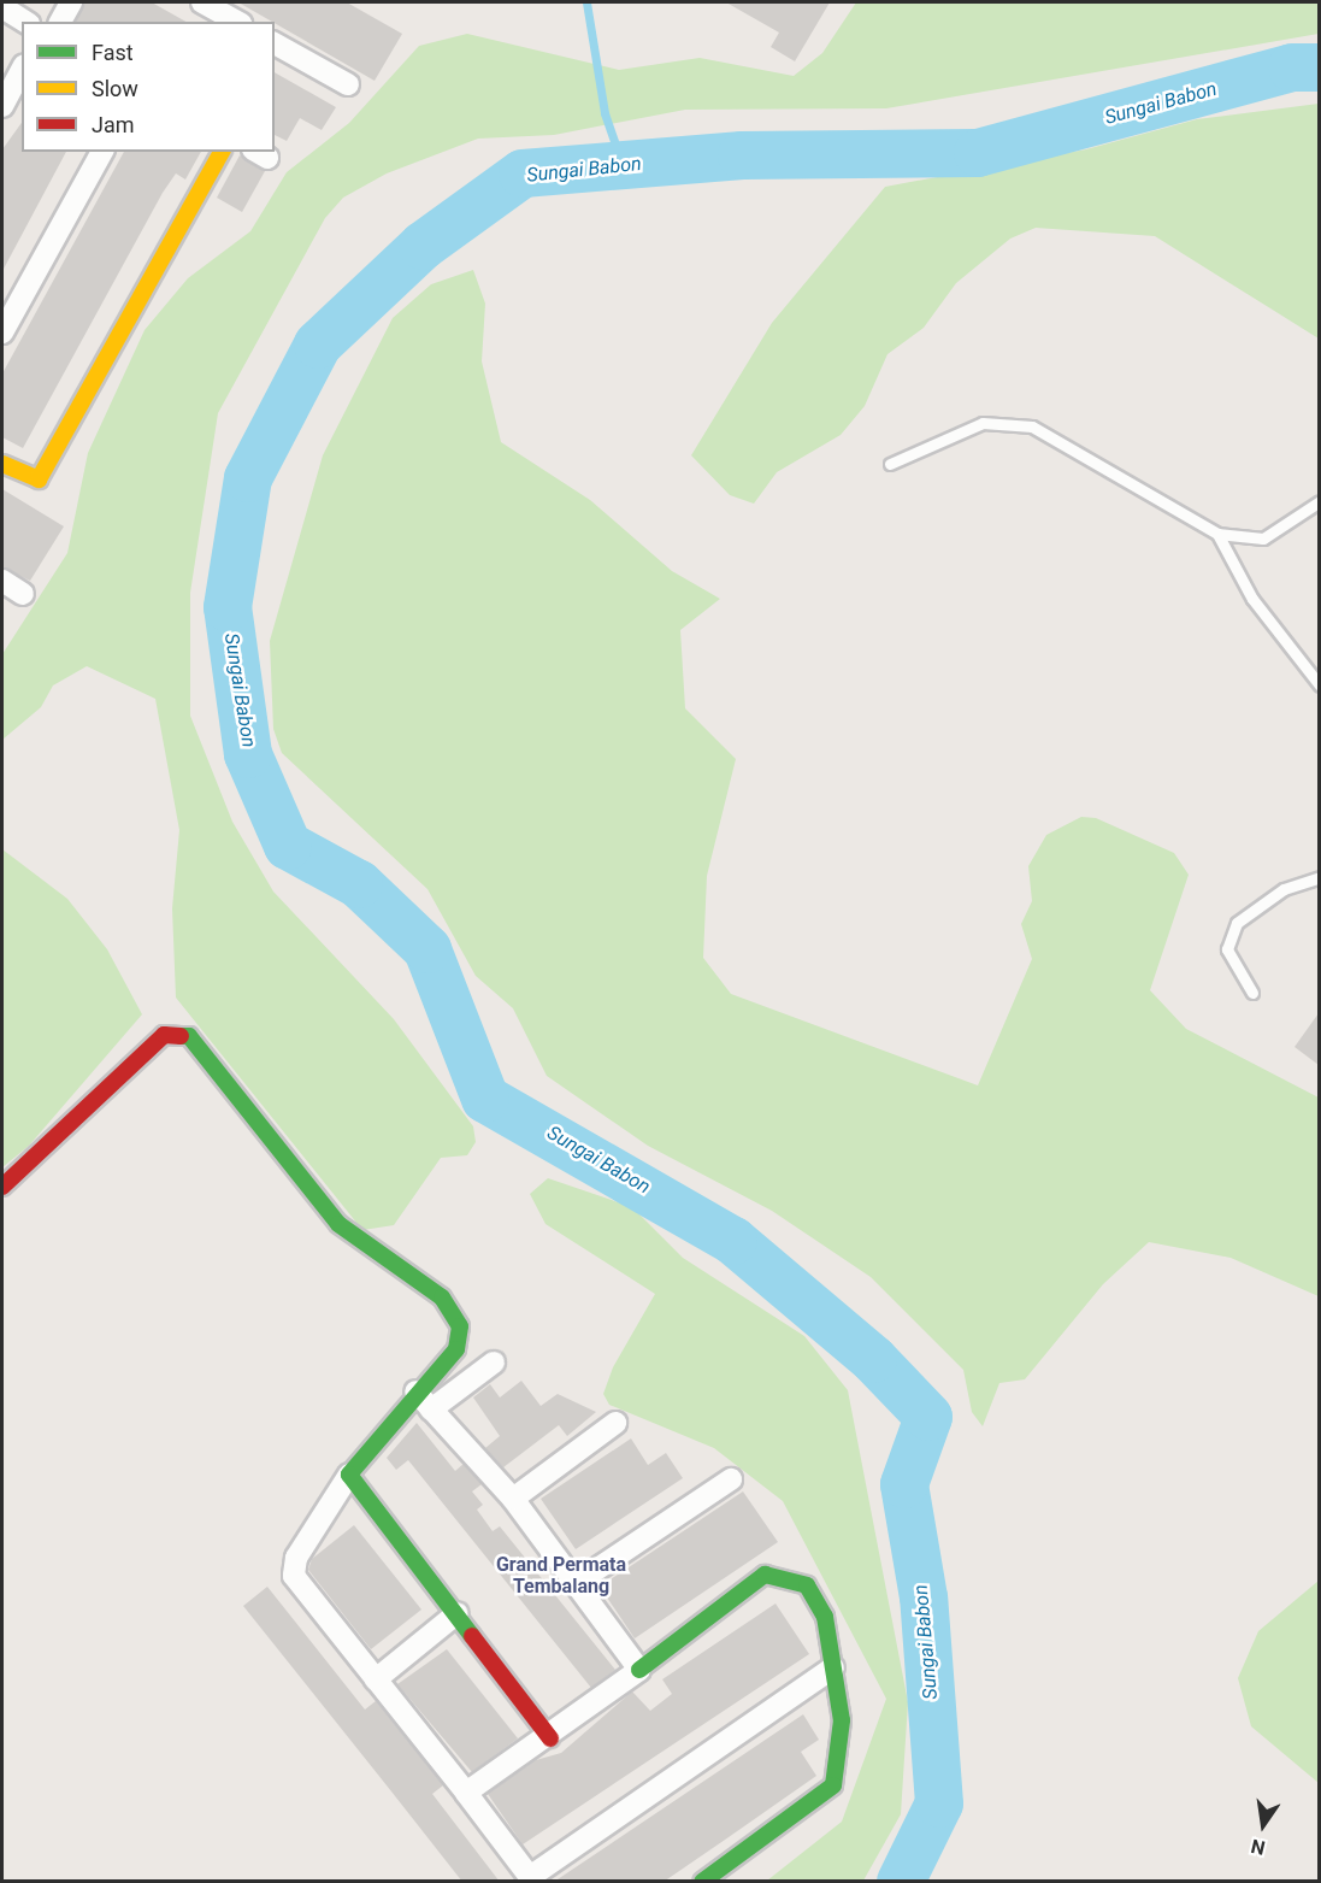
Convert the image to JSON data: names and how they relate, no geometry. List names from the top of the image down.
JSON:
{
  "districts": ["Grand Permata Tembalang"],
  "water": ["Sungai Babon"],
  "legend": ["Fast", "Slow", "Jam"],
  "north": "bottom"
}
